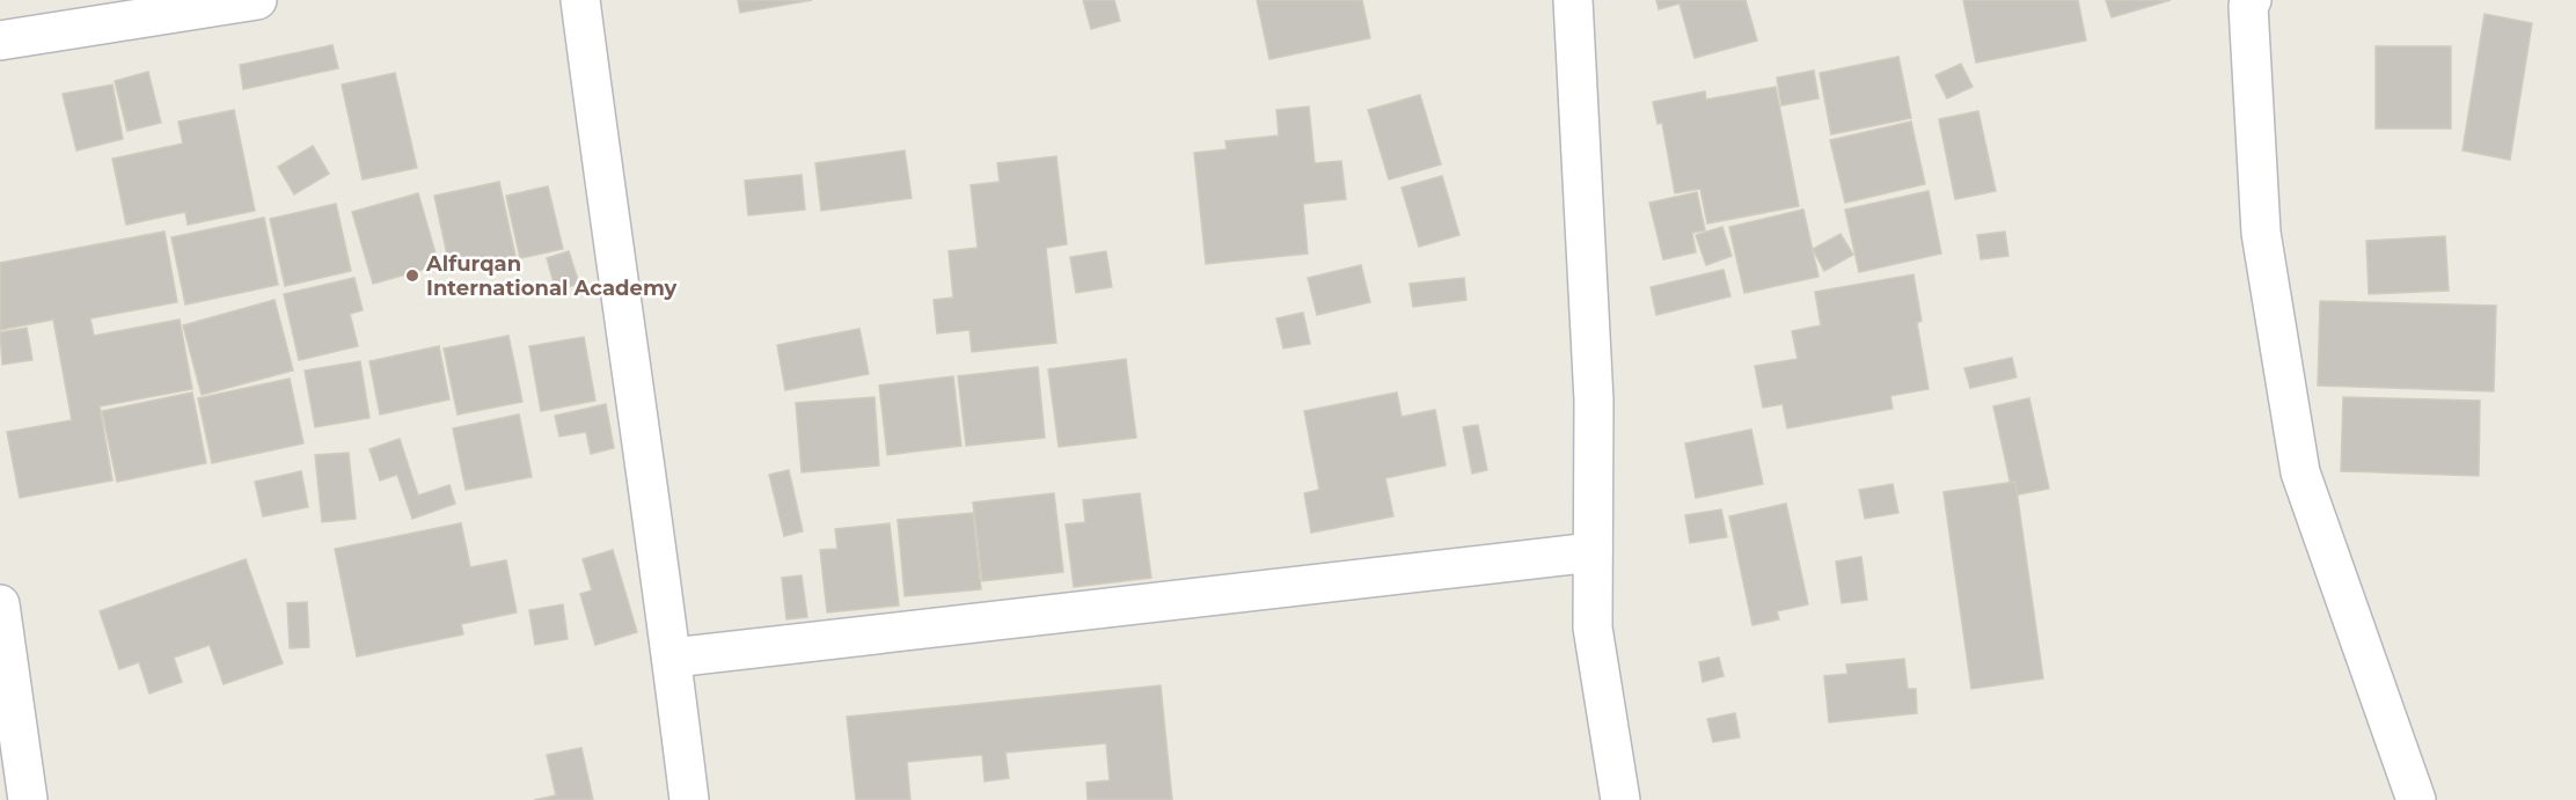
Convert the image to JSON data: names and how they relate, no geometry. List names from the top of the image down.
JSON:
{
  "places": ["Alfurqan International Academy"]
}
